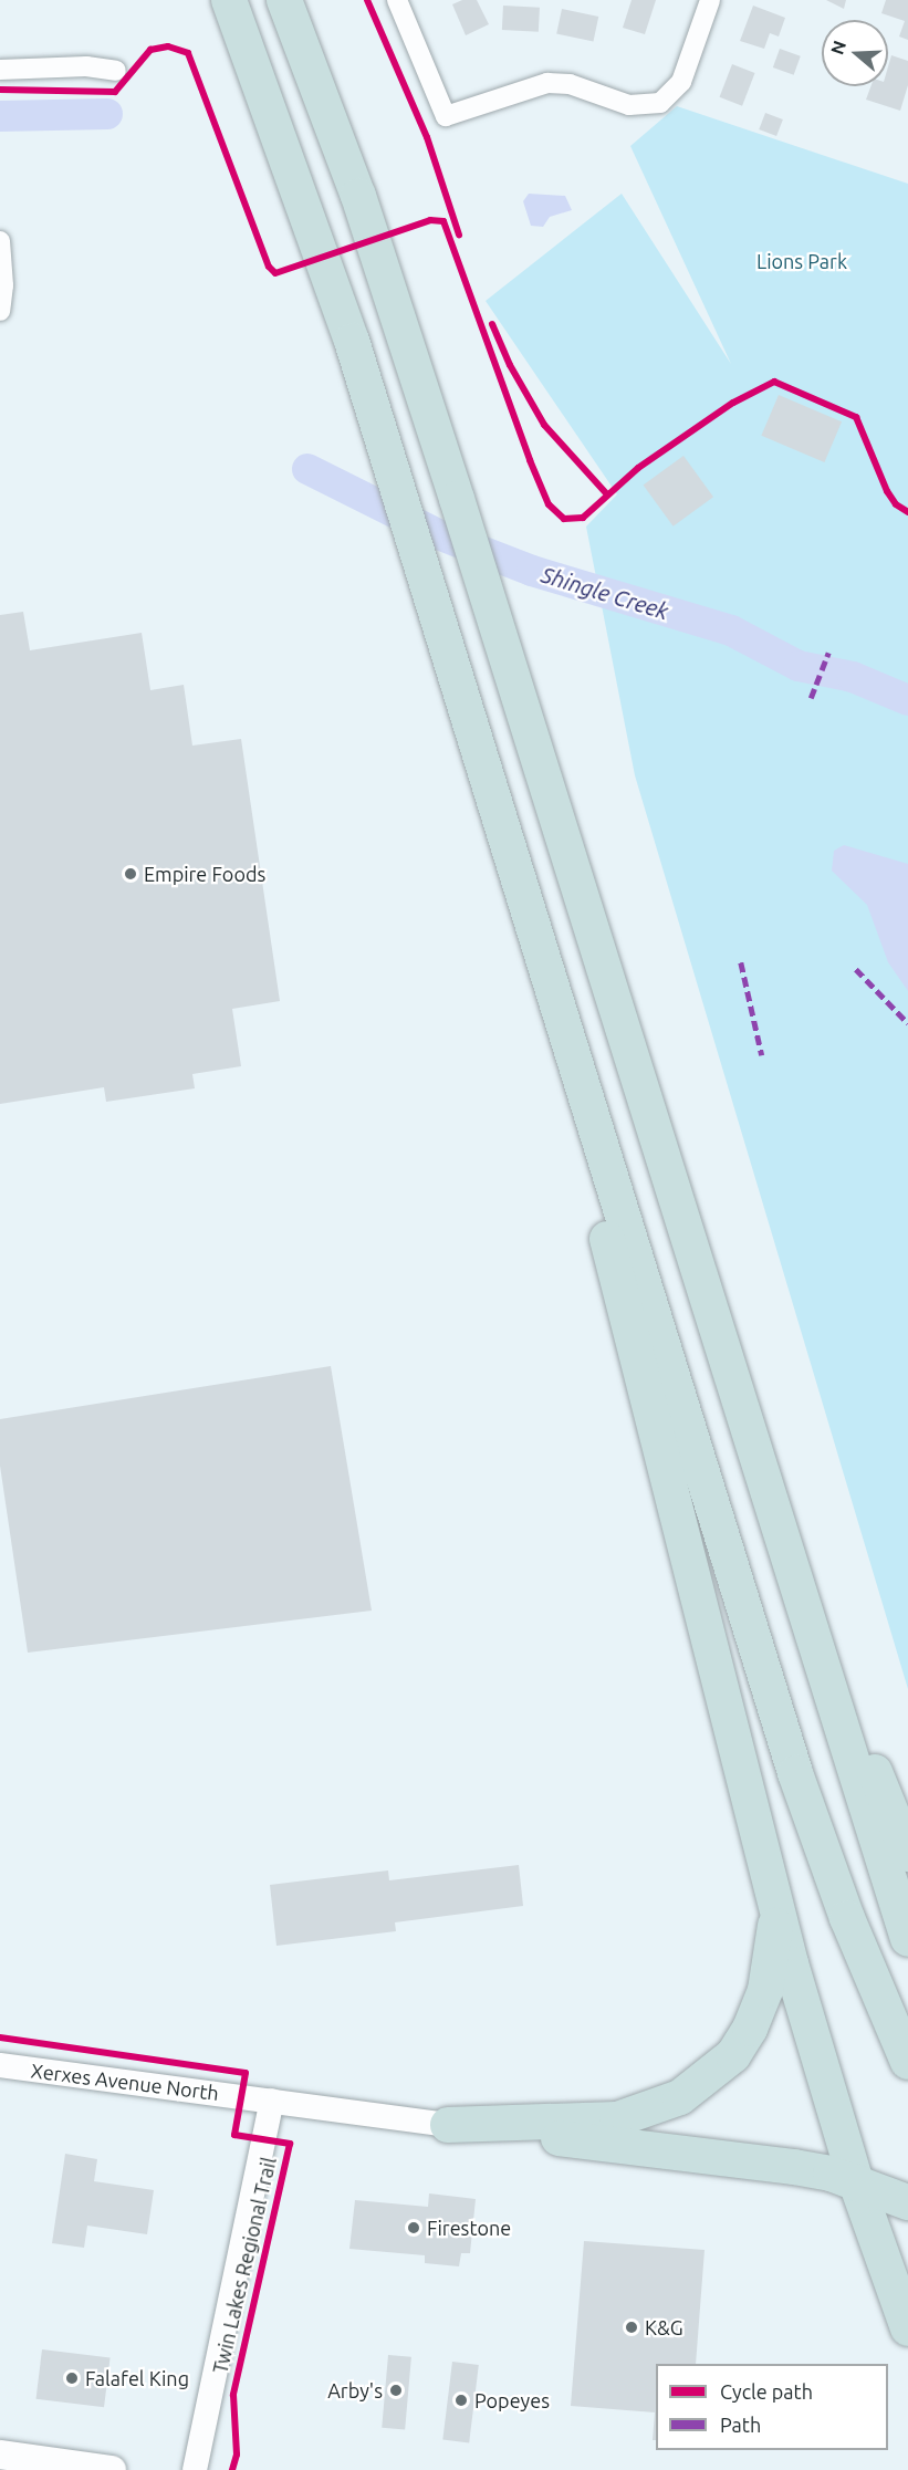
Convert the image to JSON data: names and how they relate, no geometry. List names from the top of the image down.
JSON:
{
  "streets": {
    "street": ["Xerxes Avenue North"],
    "cycle path": ["Twin Lakes Regional Trail"]
  },
  "water": ["Shingle Creek"],
  "parks": ["Lions Park"],
  "places": [
    "Empire Foods",
    "Firestone",
    "K&G",
    "Falafel King",
    "Arby's",
    "Popeyes"
  ],
  "legend": ["Cycle path", "Path"],
  "north": "left"
}
